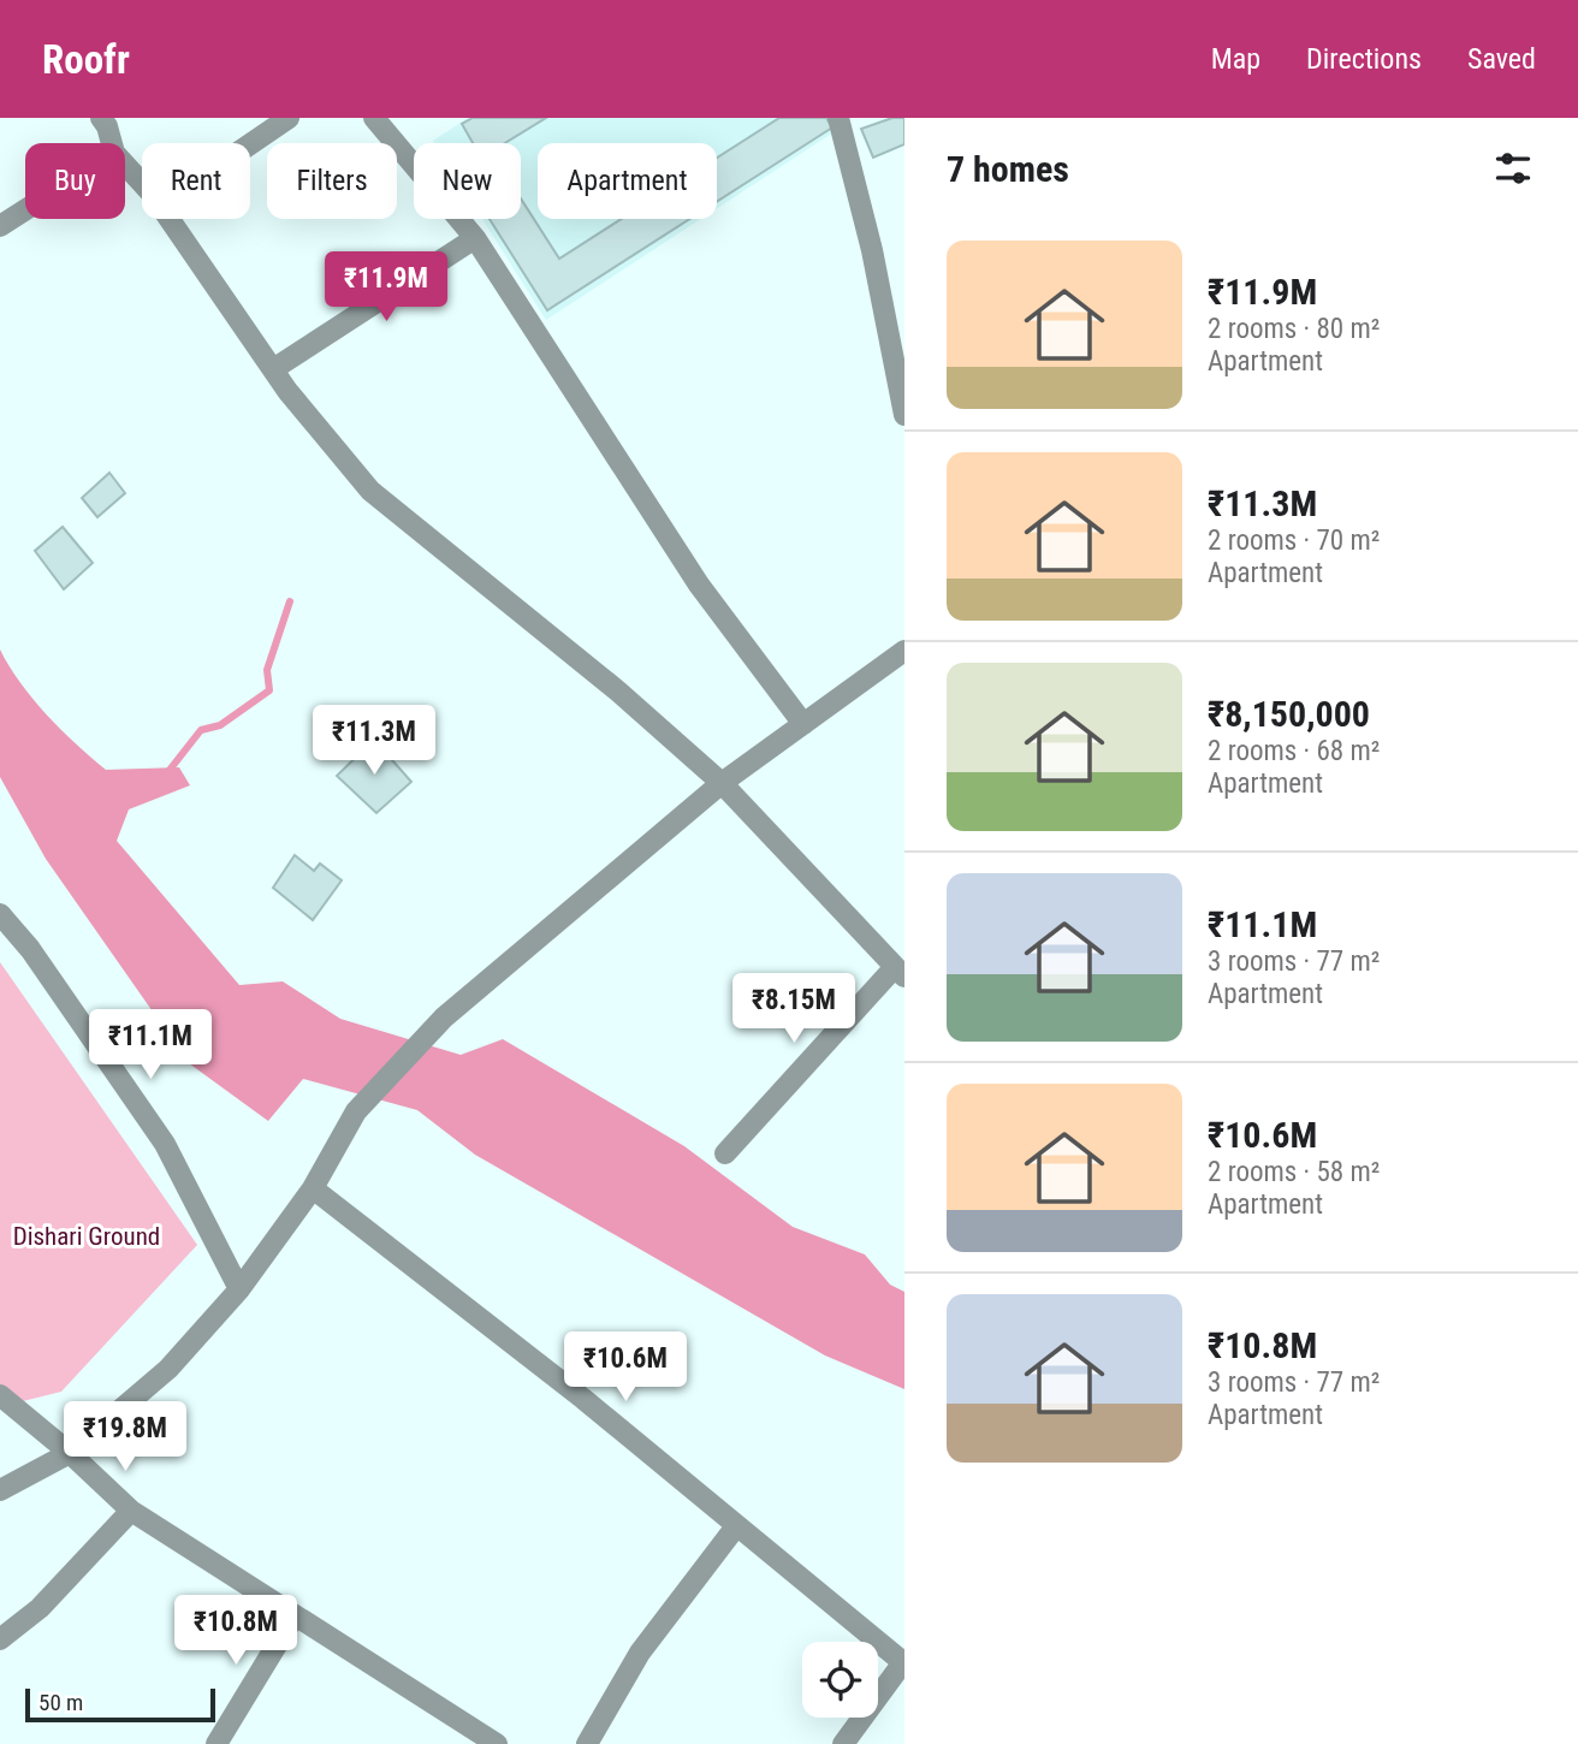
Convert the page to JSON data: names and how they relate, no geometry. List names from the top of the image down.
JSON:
{
  "parks": ["Dishari Ground"],
  "scale_bar": "50 m",
  "page": {
    "header": "Roofr",
    "nav": ["Map", "Directions", "Saved"],
    "heading": "7 homes",
    "chip": [
      "Buy",
      "Rent",
      "Filters",
      "New",
      "Apartment"
    ],
    "list": [
      {
        "name": "₹11.9M",
        "note": "2 rooms · 80 m² · Apartment"
      },
      {
        "name": "₹11.3M",
        "note": "2 rooms · 70 m² · Apartment"
      },
      {
        "name": "₹8,150,000",
        "note": "2 rooms · 68 m² · Apartment"
      },
      {
        "name": "₹11.1M",
        "note": "3 rooms · 77 m² · Apartment"
      },
      {
        "name": "₹10.6M",
        "note": "2 rooms · 58 m² · Apartment"
      },
      {
        "name": "₹10.8M",
        "note": "3 rooms · 77 m² · Apartment"
      }
    ],
    "price": [
      "₹11.9M",
      "₹11.3M",
      "₹8.15M",
      "₹11.1M",
      "₹10.6M",
      "₹19.8M",
      "₹10.8M"
    ],
    "scale": "50 m"
  }
}
